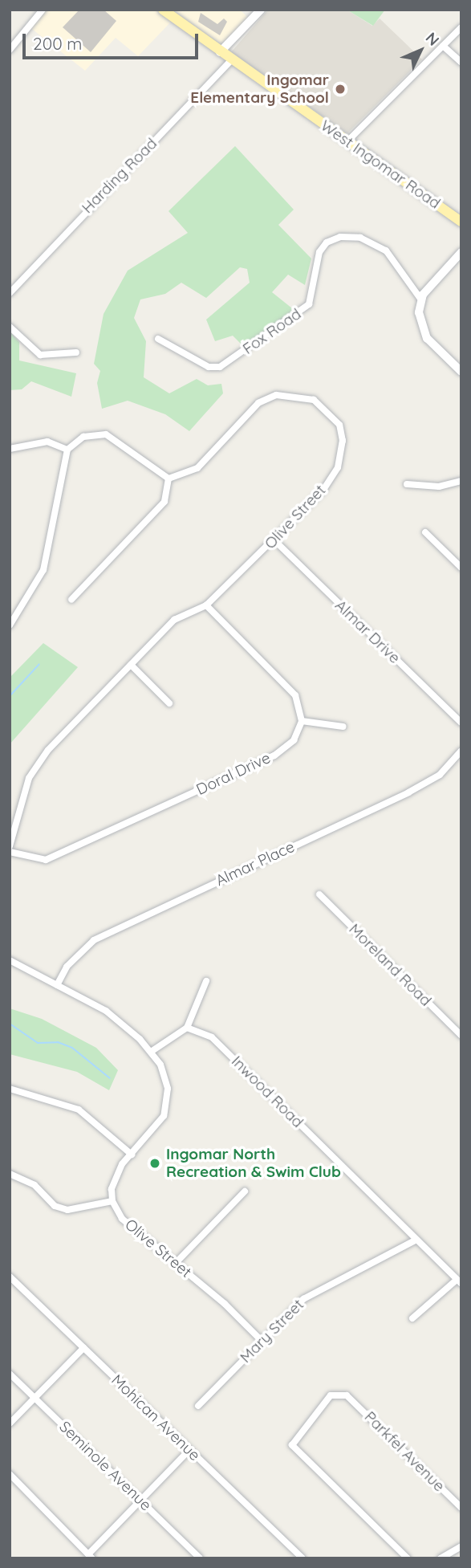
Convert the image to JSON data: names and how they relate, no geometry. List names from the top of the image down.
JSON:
{
  "streets": {
    "main road": ["West Ingomar Road"],
    "street": [
      "Harding Road",
      "Fox Road",
      "Olive Street",
      "Almar Drive",
      "Doral Drive",
      "Almar Place",
      "Moreland Road",
      "Inwood Road",
      "Mary Street",
      "Mohican Avenue",
      "Parkfel Avenue",
      "Seminole Avenue"
    ]
  },
  "crossings": [
    ["West Ingomar Road", "Harding Road"],
    ["Olive Street", "Almar Drive"],
    ["Olive Street", "Mary Street"],
    ["Inwood Road", "Mary Street"]
  ],
  "places": ["Ingomar Elementary School", "Ingomar North Recreation & Swim Club"],
  "scale_bar": "200 m",
  "north": "top right"
}
